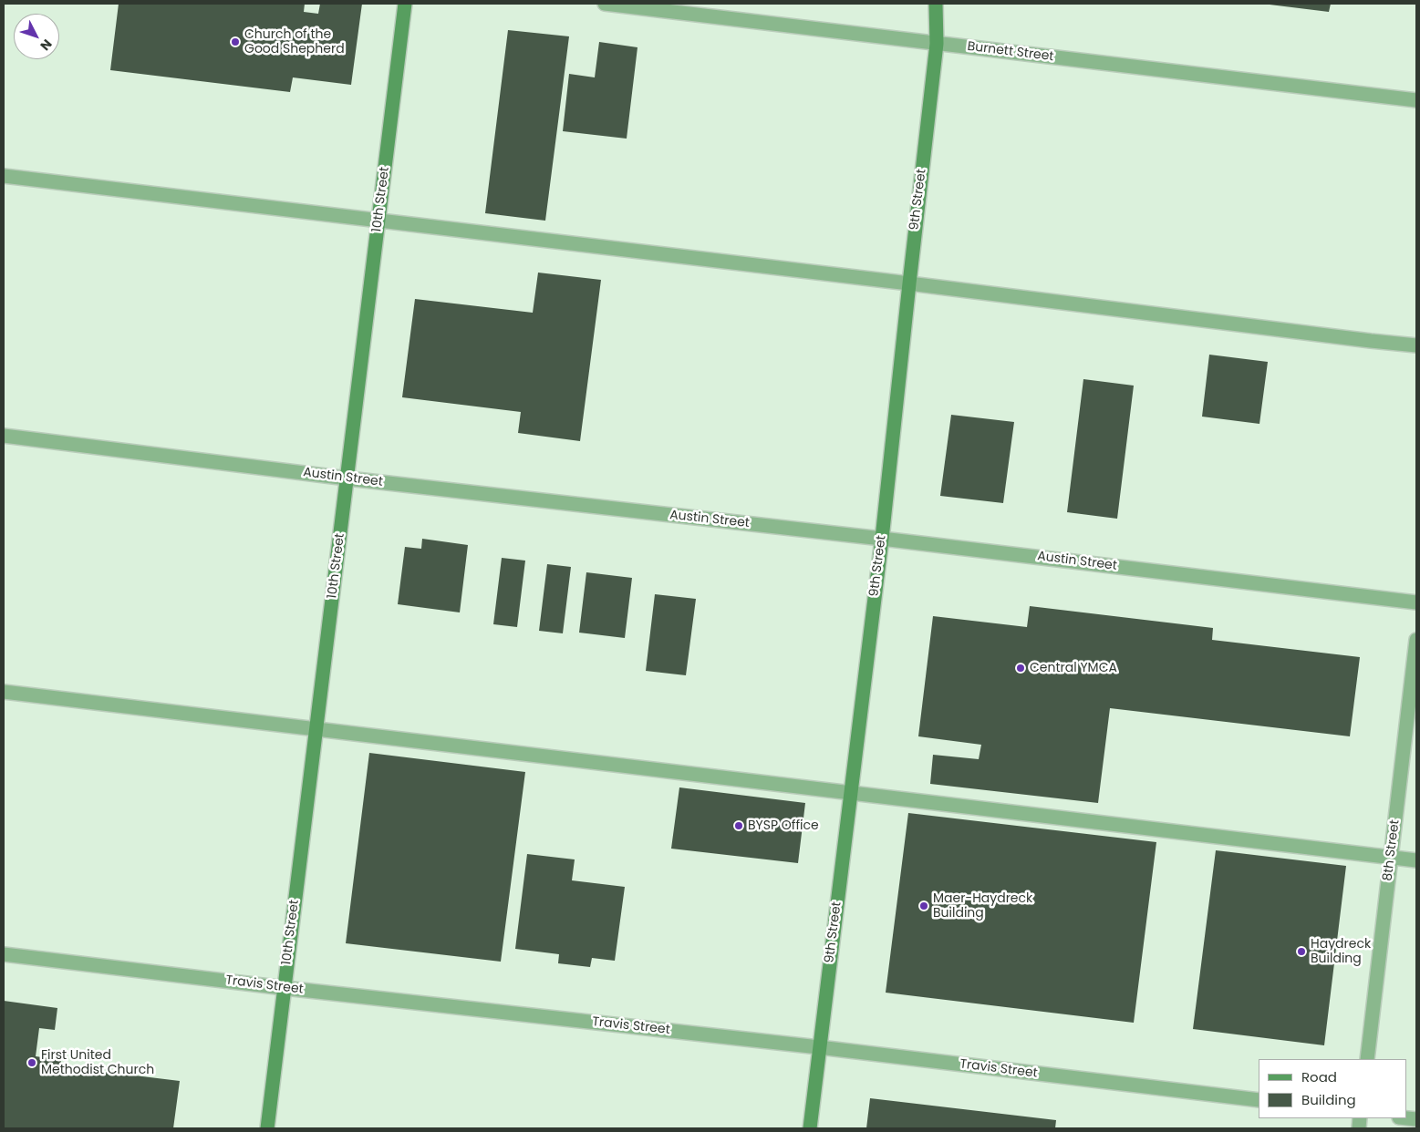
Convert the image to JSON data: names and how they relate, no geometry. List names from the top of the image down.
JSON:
{
  "streets": {
    "street": [
      "Burnett Street",
      "10th Street",
      "9th Street",
      "Austin Street",
      "8th Street",
      "Travis Street"
    ]
  },
  "crossings": [
    ["Burnett Street", "9th Street"],
    ["10th Street", "Austin Street"],
    ["10th Street", "Travis Street"],
    ["9th Street", "Austin Street"],
    ["9th Street", "Travis Street"]
  ],
  "places": [
    "Church of the Good Shepherd",
    "Central YMCA",
    "BYSP Office",
    "Maer-Haydreck Building",
    "Haydreck Building",
    "First United Methodist Church"
  ],
  "legend": ["Road", "Building"],
  "north": "bottom right"
}
